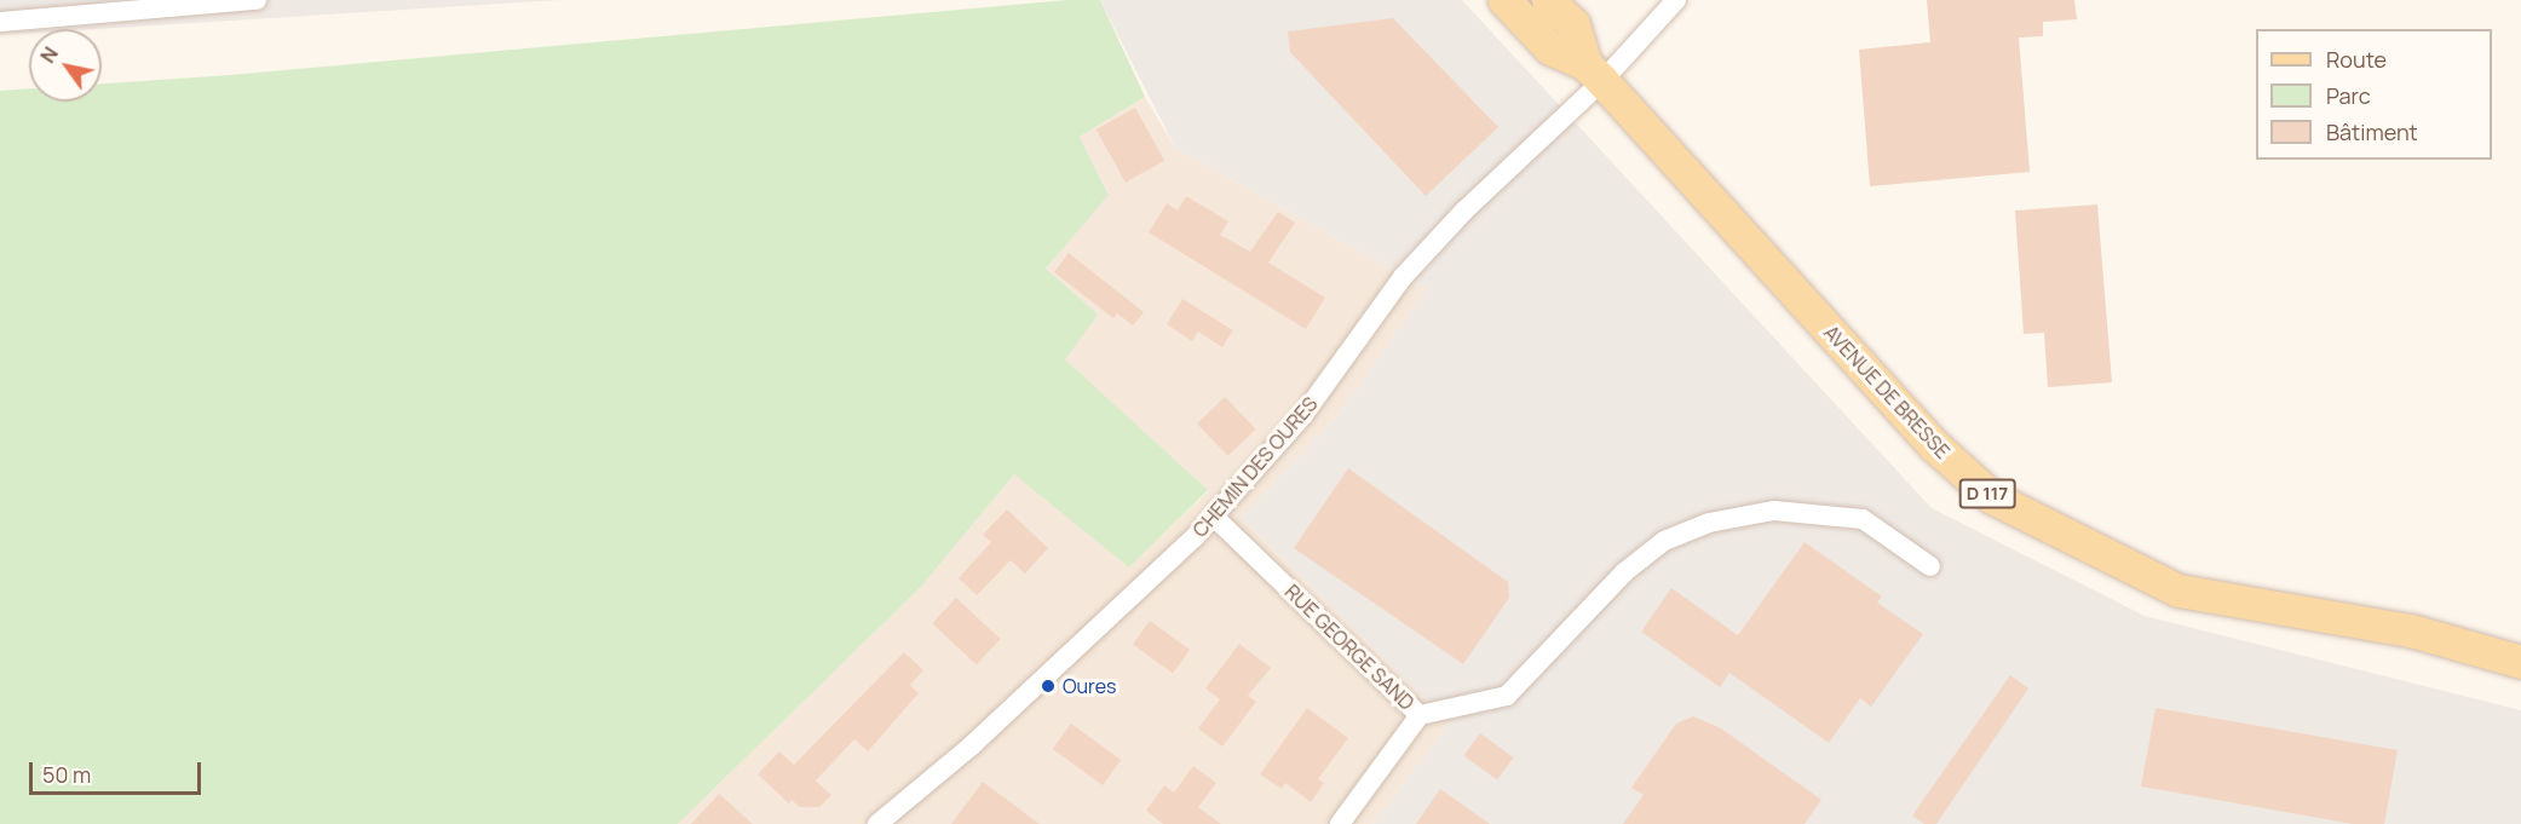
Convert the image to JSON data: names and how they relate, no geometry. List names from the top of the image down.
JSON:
{
  "streets": {
    "main road": ["AVENUE DE BRESSE", "D 117"],
    "street": ["CHEMIN DES OURES", "RUE GEORGE SAND"]
  },
  "crossings": [
    ["AVENUE DE BRESSE", "CHEMIN DES OURES"],
    ["CHEMIN DES OURES", "RUE GEORGE SAND"]
  ],
  "places": ["Oures"],
  "legend": ["Route", "Parc", "Bâtiment"],
  "scale_bar": "50 m",
  "north": "top left"
}
